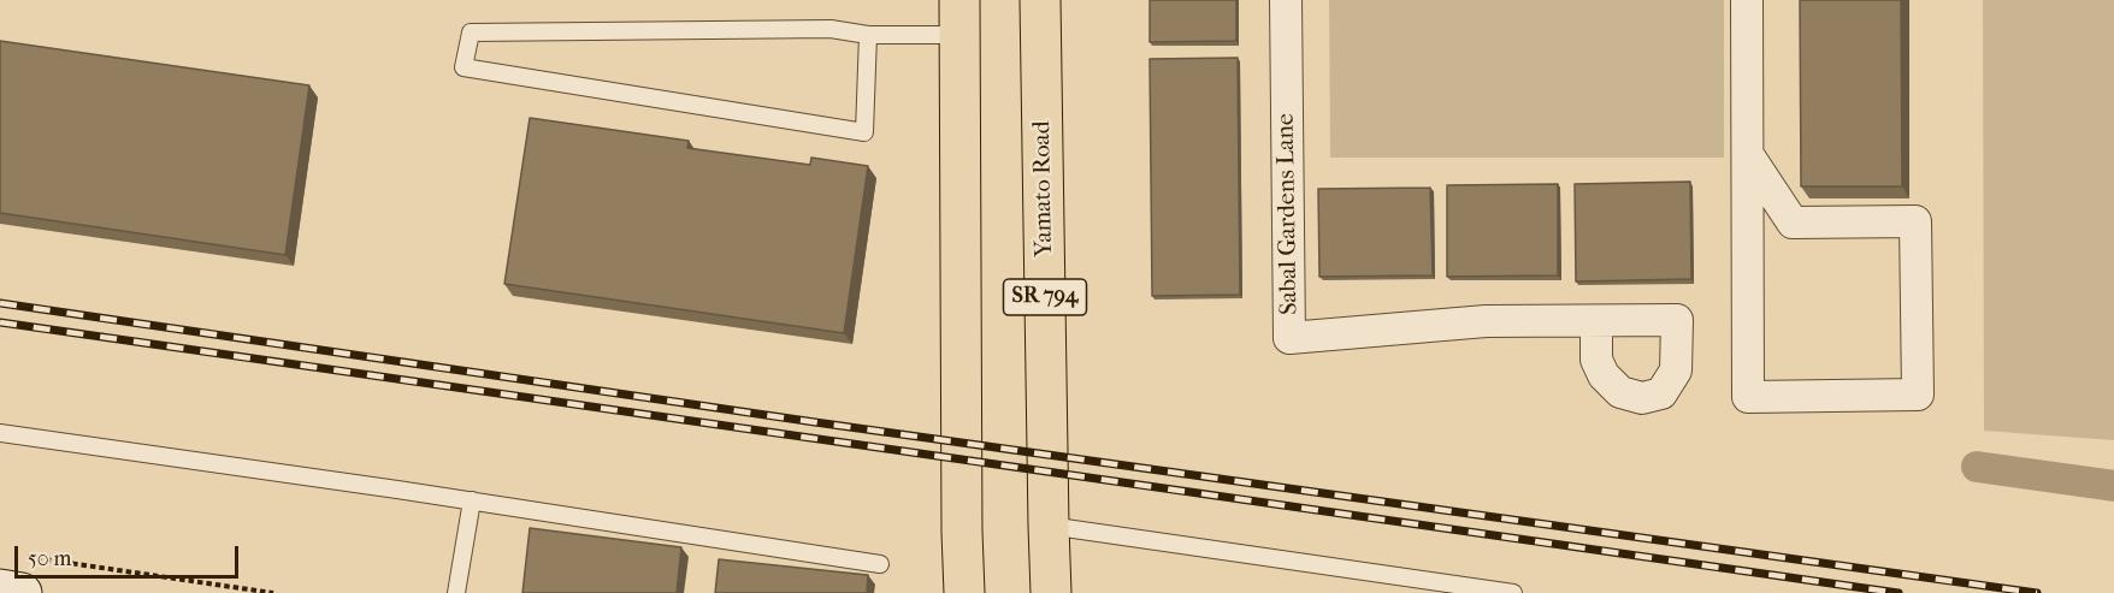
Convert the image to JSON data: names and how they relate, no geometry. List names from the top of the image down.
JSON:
{
  "streets": {
    "main road": ["Yamato Road", "SR 794"],
    "street": ["Sabal Gardens Lane"]
  },
  "scale_bar": "50 m"
}
